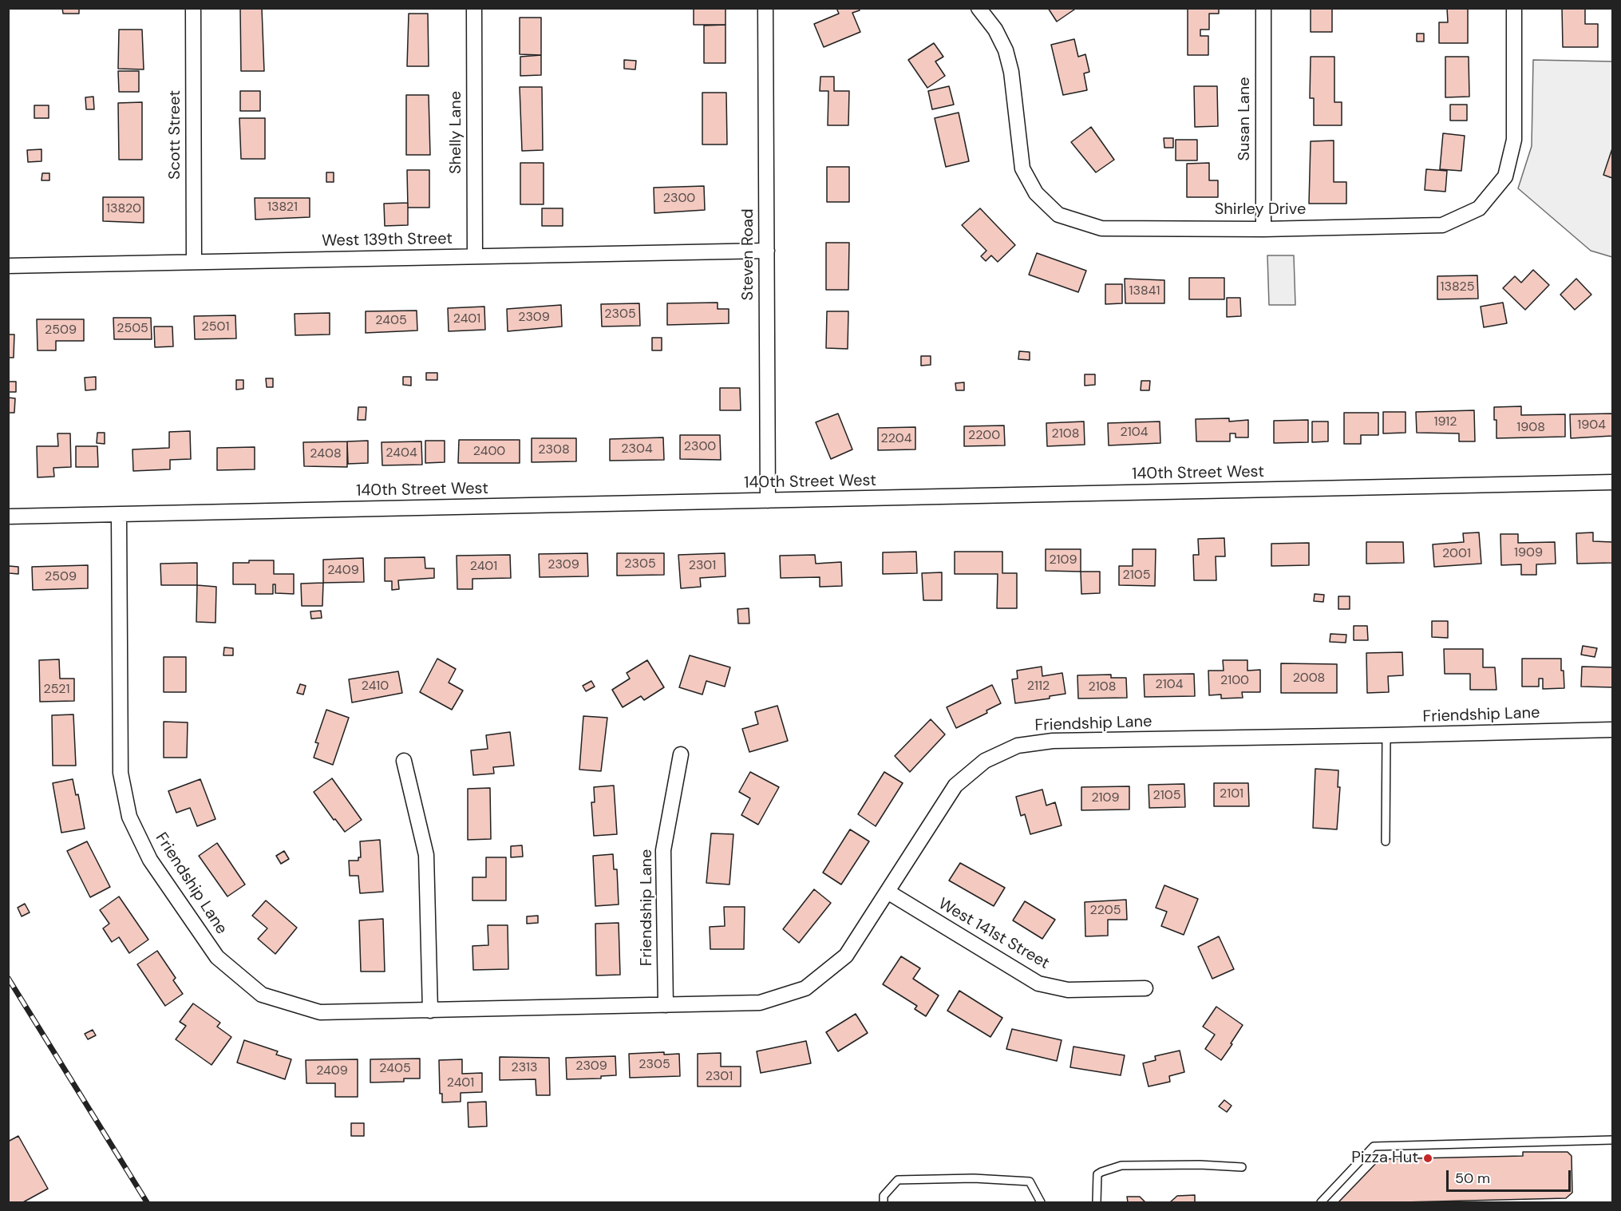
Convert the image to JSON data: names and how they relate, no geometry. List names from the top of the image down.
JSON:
{
  "streets": {
    "street": [
      "Susan Lane",
      "Shelly Lane",
      "Scott Street",
      "Shirley Drive",
      "West 139th Street",
      "Steven Road",
      "140th Street West",
      "Friendship Lane",
      "West 141st Street"
    ]
  },
  "crossings": [
    ["Susan Lane", "Shirley Drive"],
    ["Shelly Lane", "West 139th Street"],
    ["Scott Street", "West 139th Street"],
    ["West 139th Street", "Steven Road"],
    ["Steven Road", "140th Street West"],
    ["140th Street West", "Friendship Lane"],
    ["Friendship Lane", "West 141st Street"]
  ],
  "places": ["Pizza Hut"],
  "house_numbers": [
    "2300",
    "13821",
    "13820",
    "13825",
    "13841",
    "2305",
    "2309",
    "2401",
    "2405",
    "2501",
    "2505",
    "2509",
    "1912",
    "1904",
    "1908",
    "2104",
    "2108",
    "2200",
    "2204",
    "2300",
    "2304",
    "2308",
    "2400",
    "2404",
    "2408",
    "1909",
    "2001",
    "2109",
    "2305",
    "2309",
    "2301",
    "2401",
    "2409",
    "2105",
    "2509",
    "2008",
    "2100",
    "2104",
    "2410",
    "2112",
    "2108",
    "2521",
    "2101",
    "2105",
    "2109",
    "2205",
    "2305",
    "2309",
    "2313",
    "2405",
    "2409",
    "2301",
    "2401"
  ],
  "scale_bar": "50 m"
}
